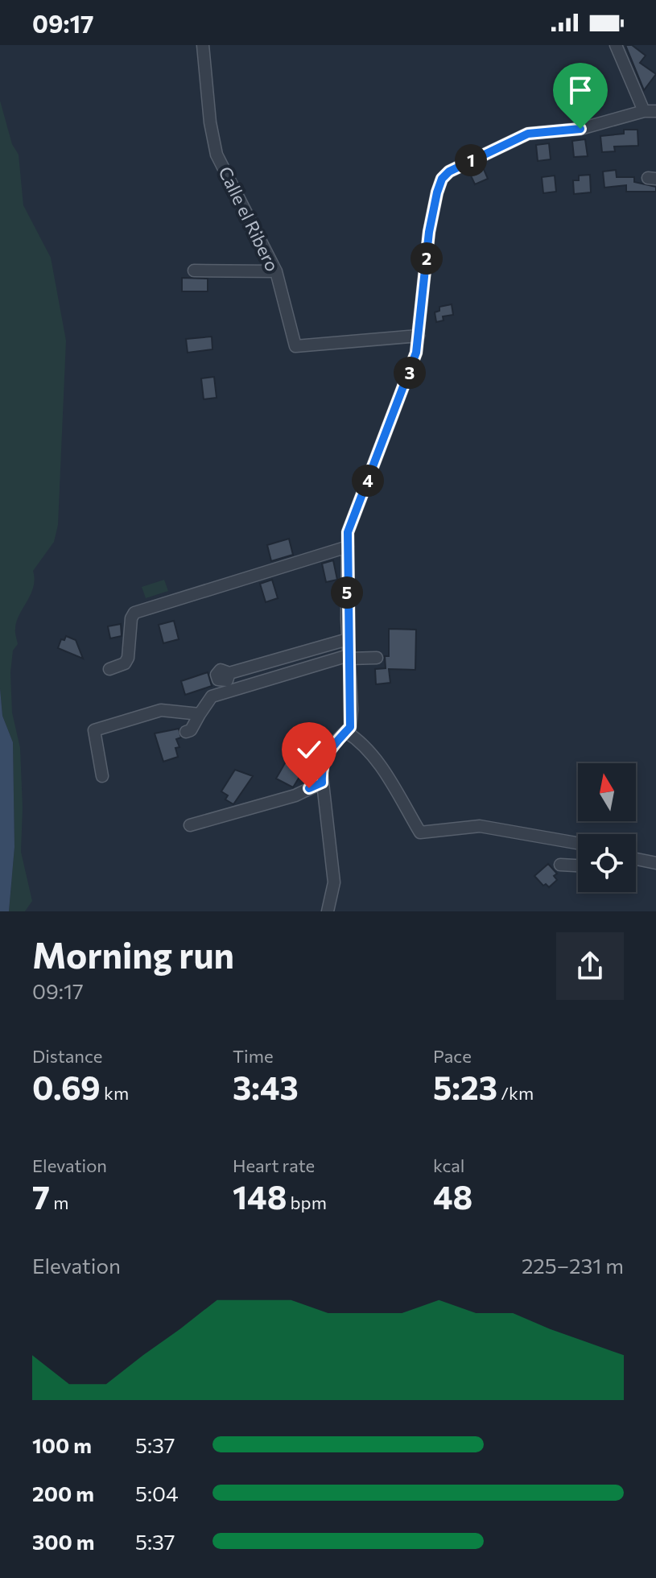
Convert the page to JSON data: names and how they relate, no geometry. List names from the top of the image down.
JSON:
{
  "streets": {
    "street": ["Calle el Ribero"]
  },
  "north": "top",
  "page": {
    "status": "09:17",
    "pins": [
      "1",
      "2",
      "3",
      "4",
      "5"
    ],
    "heading": ["Morning run", "09:17"],
    "stats": [
      ["Distance", "0.69 km"],
      ["Time", "3:43"],
      ["Pace", "5:23 /km"],
      ["Elevation", "7 m"],
      ["Heart rate", "148 bpm"],
      ["kcal", "48"]
    ],
    "chart": ["Elevation", "225–231 m"],
    "list": [
      {
        "name": "100 m",
        "note": "5:37"
      },
      {
        "name": "200 m",
        "note": "5:04"
      },
      {
        "name": "300 m",
        "note": "5:37"
      }
    ]
  }
}
